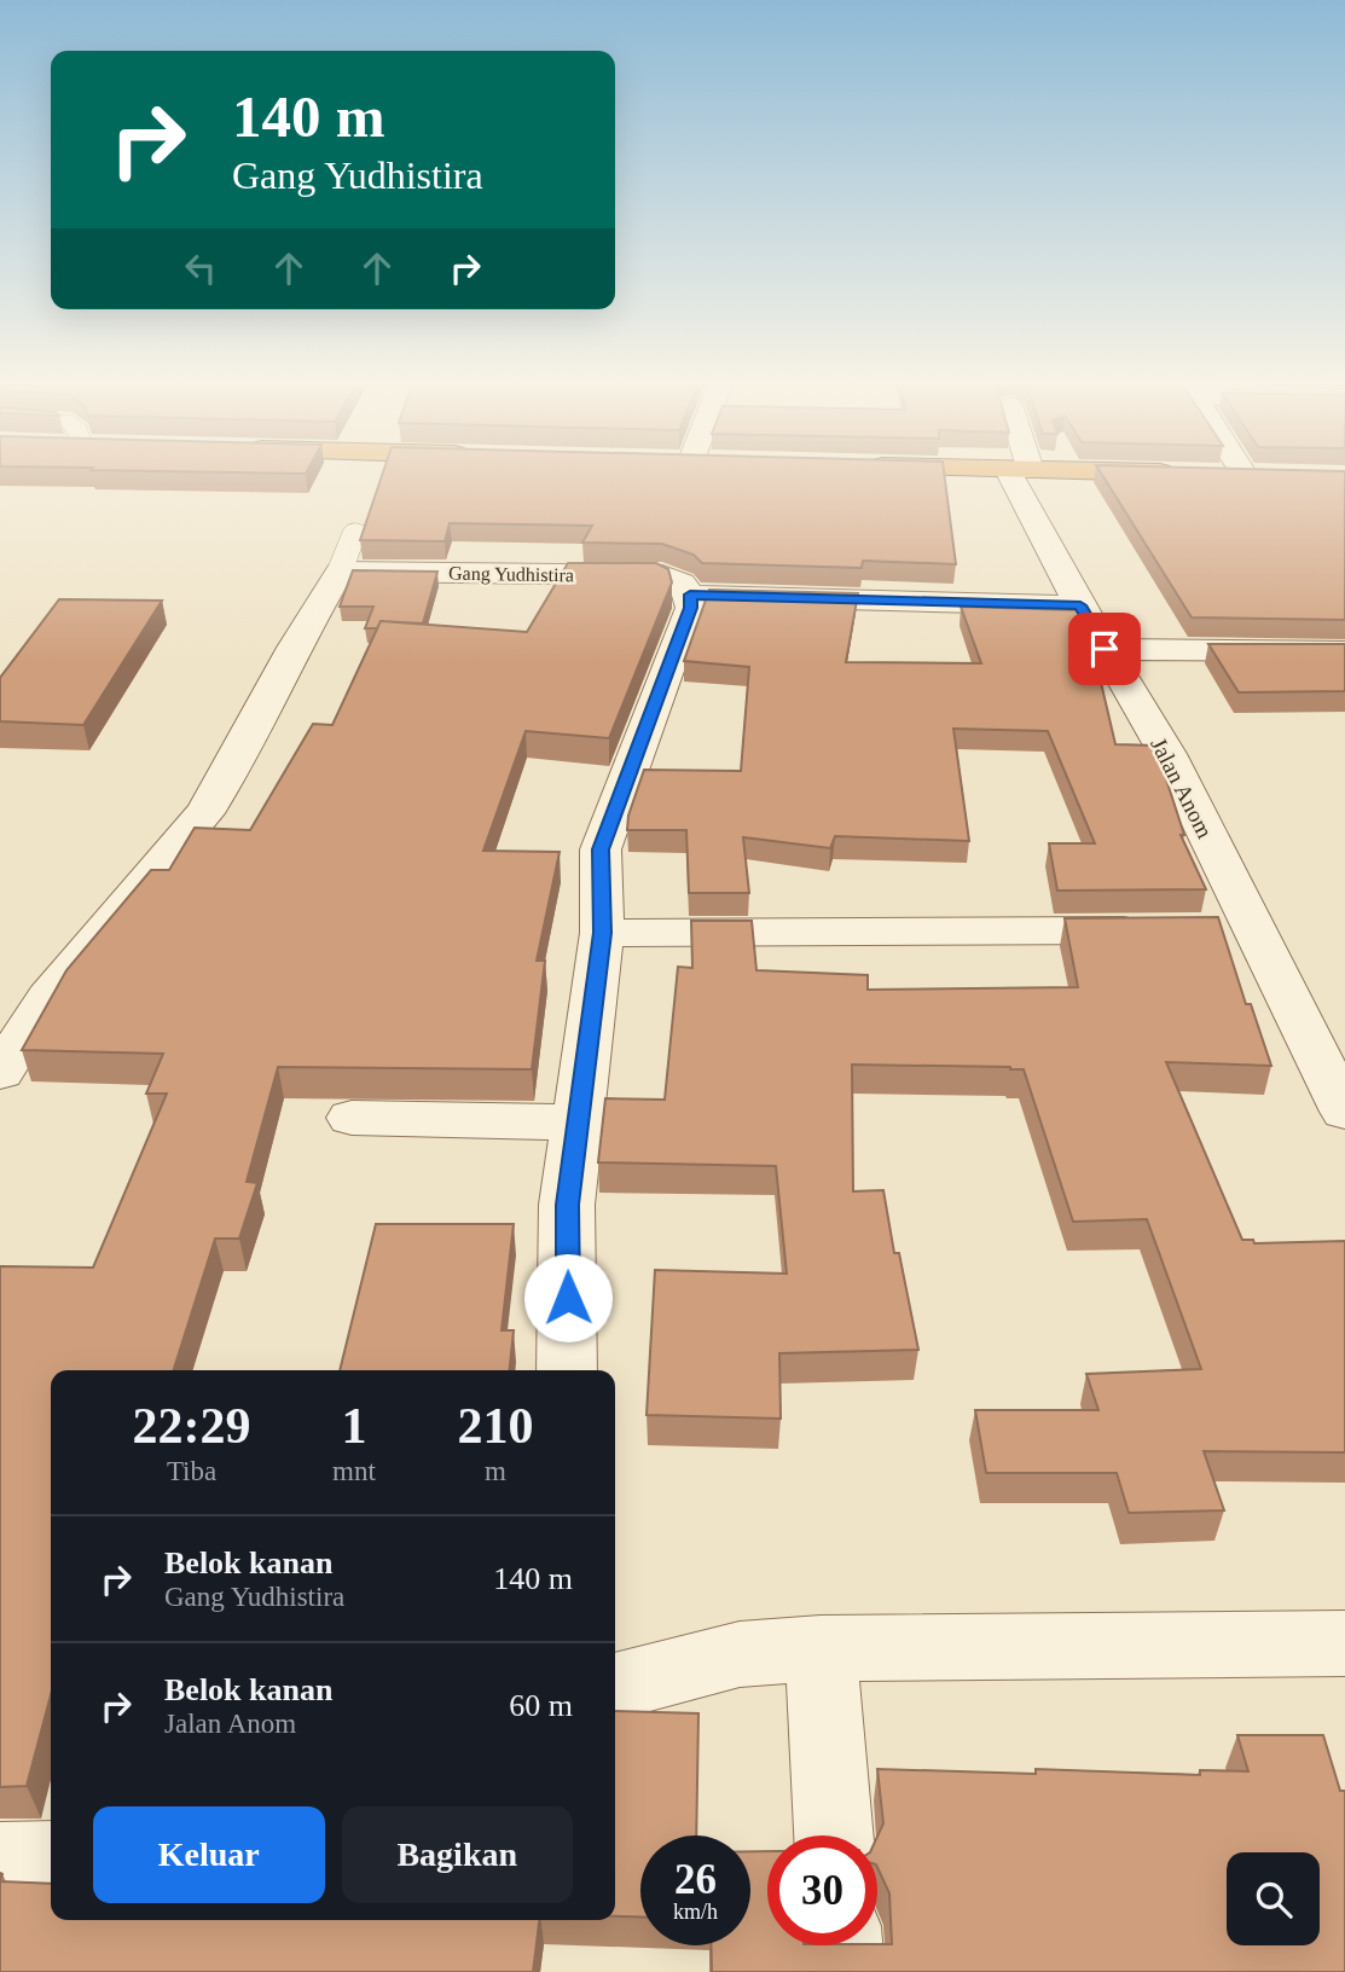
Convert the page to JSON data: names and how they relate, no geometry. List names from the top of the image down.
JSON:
{
  "streets": {
    "street": ["Gang Yudhistira", "Jalan Anom"]
  },
  "crossings": [
    ["Gang Yudhistira", "Jalan Anom"]
  ],
  "page": {
    "turn": ["140 m", "Gang Yudhistira"],
    "eta": [
      "22:29",
      "Tiba",
      "1",
      "mnt",
      "210",
      "m"
    ],
    "list": [
      {
        "name": "Belok kanan",
        "note": "Gang Yudhistira",
        "value": "140 m"
      },
      {
        "name": "Belok kanan",
        "note": "Jalan Anom",
        "value": "60 m"
      }
    ],
    "buttons": ["Keluar", "Bagikan"],
    "speed": "26 km/h",
    "limit": "30"
  }
}
